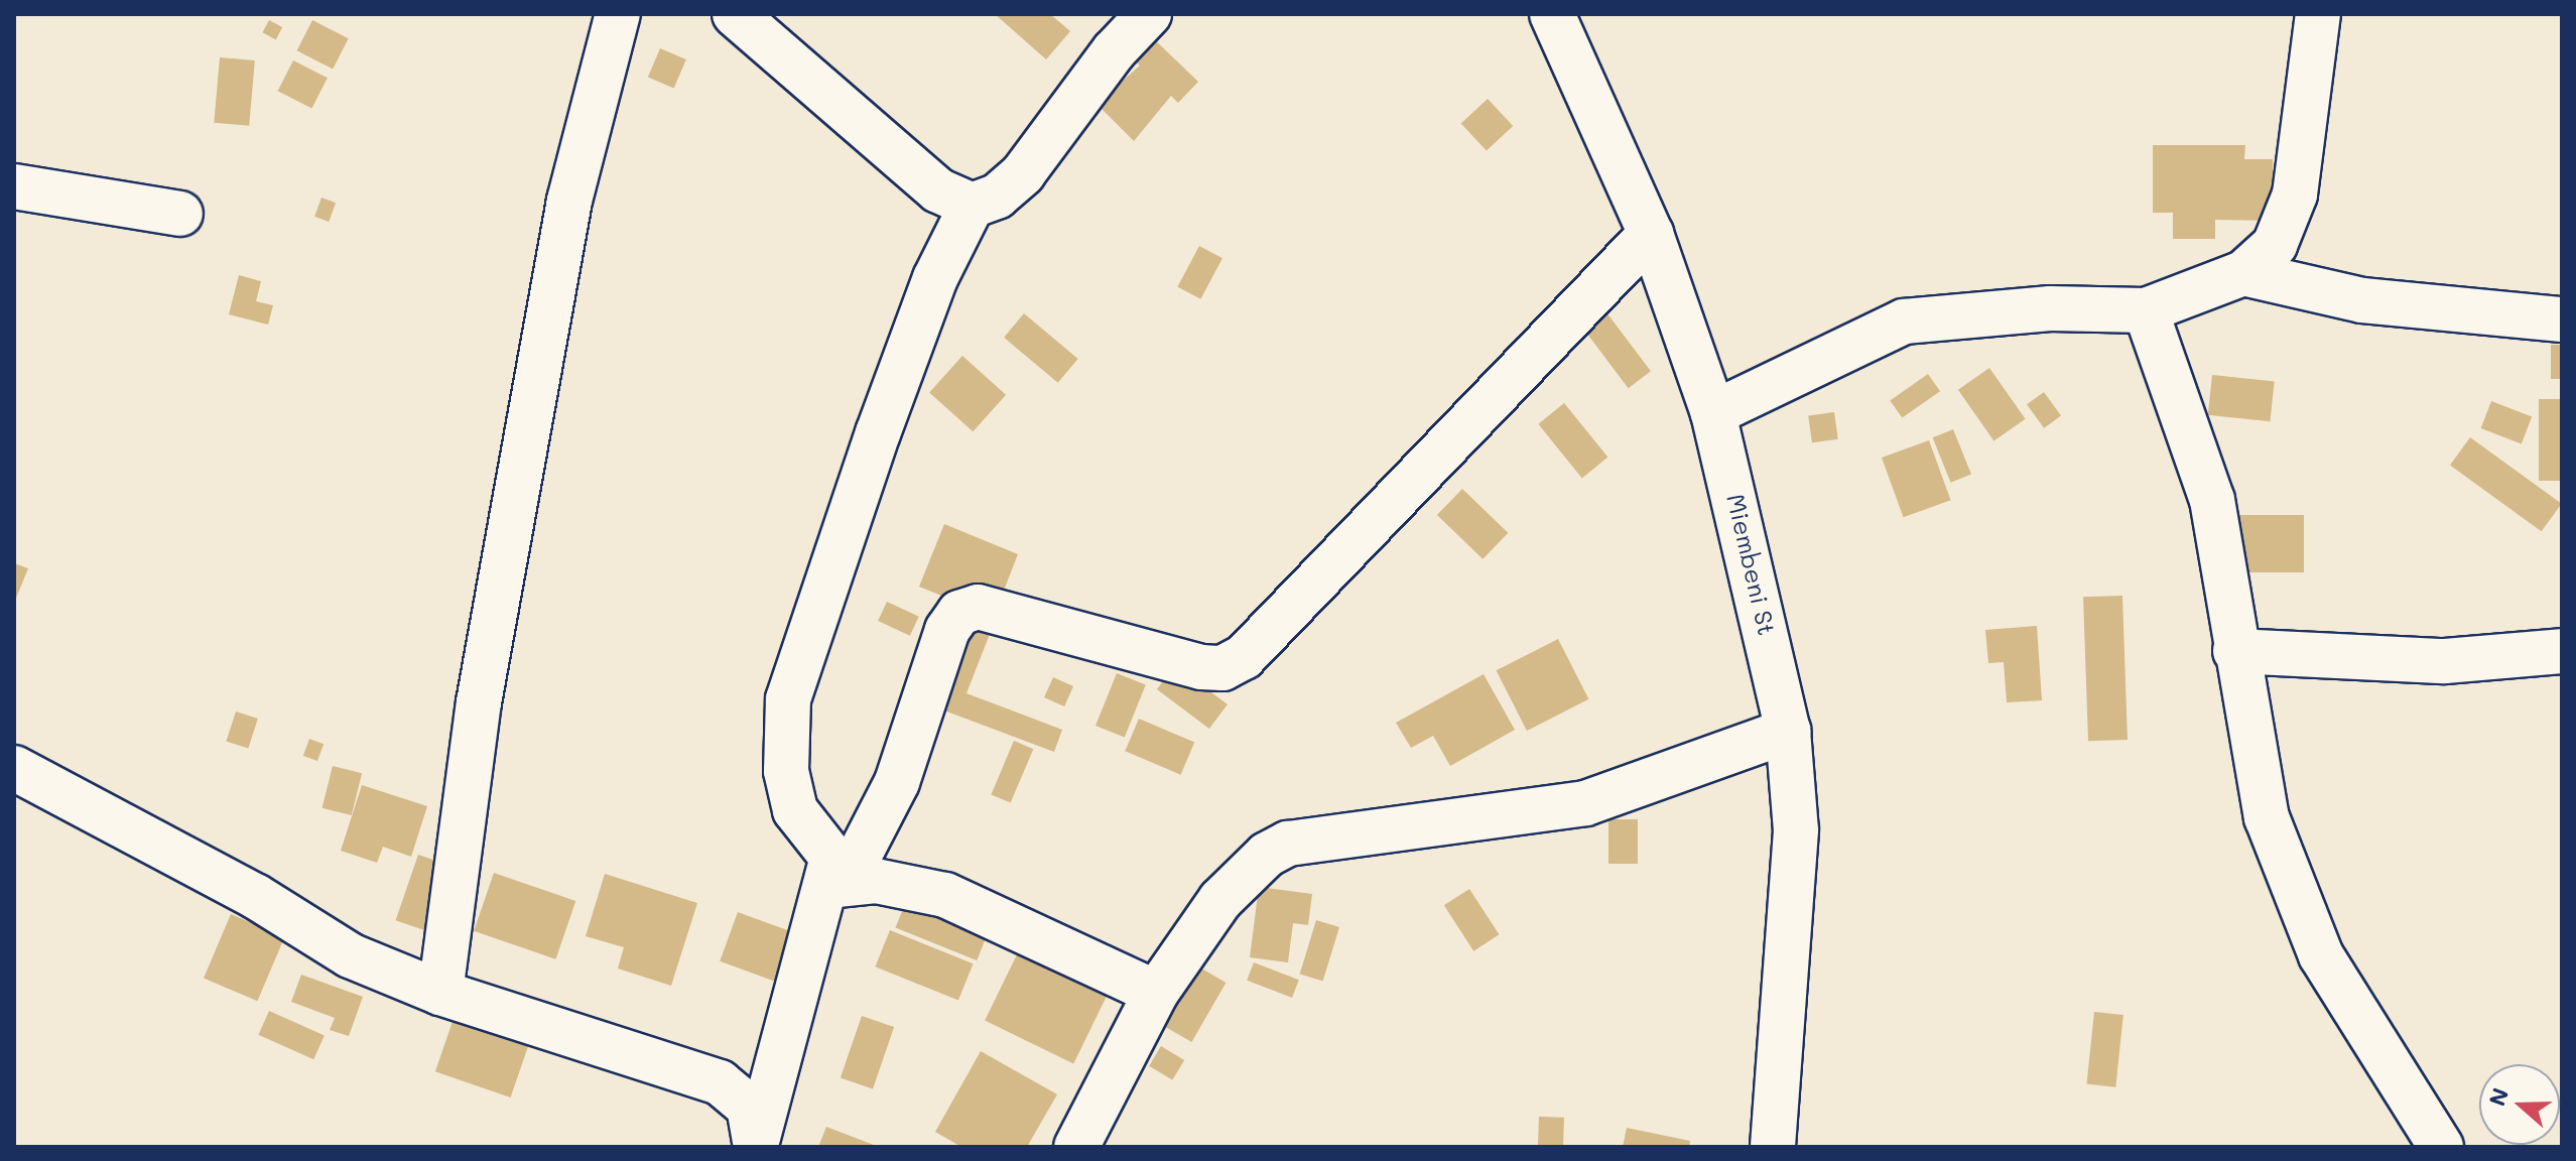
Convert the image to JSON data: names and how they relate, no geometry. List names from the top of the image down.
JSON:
{
  "streets": {
    "street": ["Miembeni St"]
  },
  "north": "left"
}
